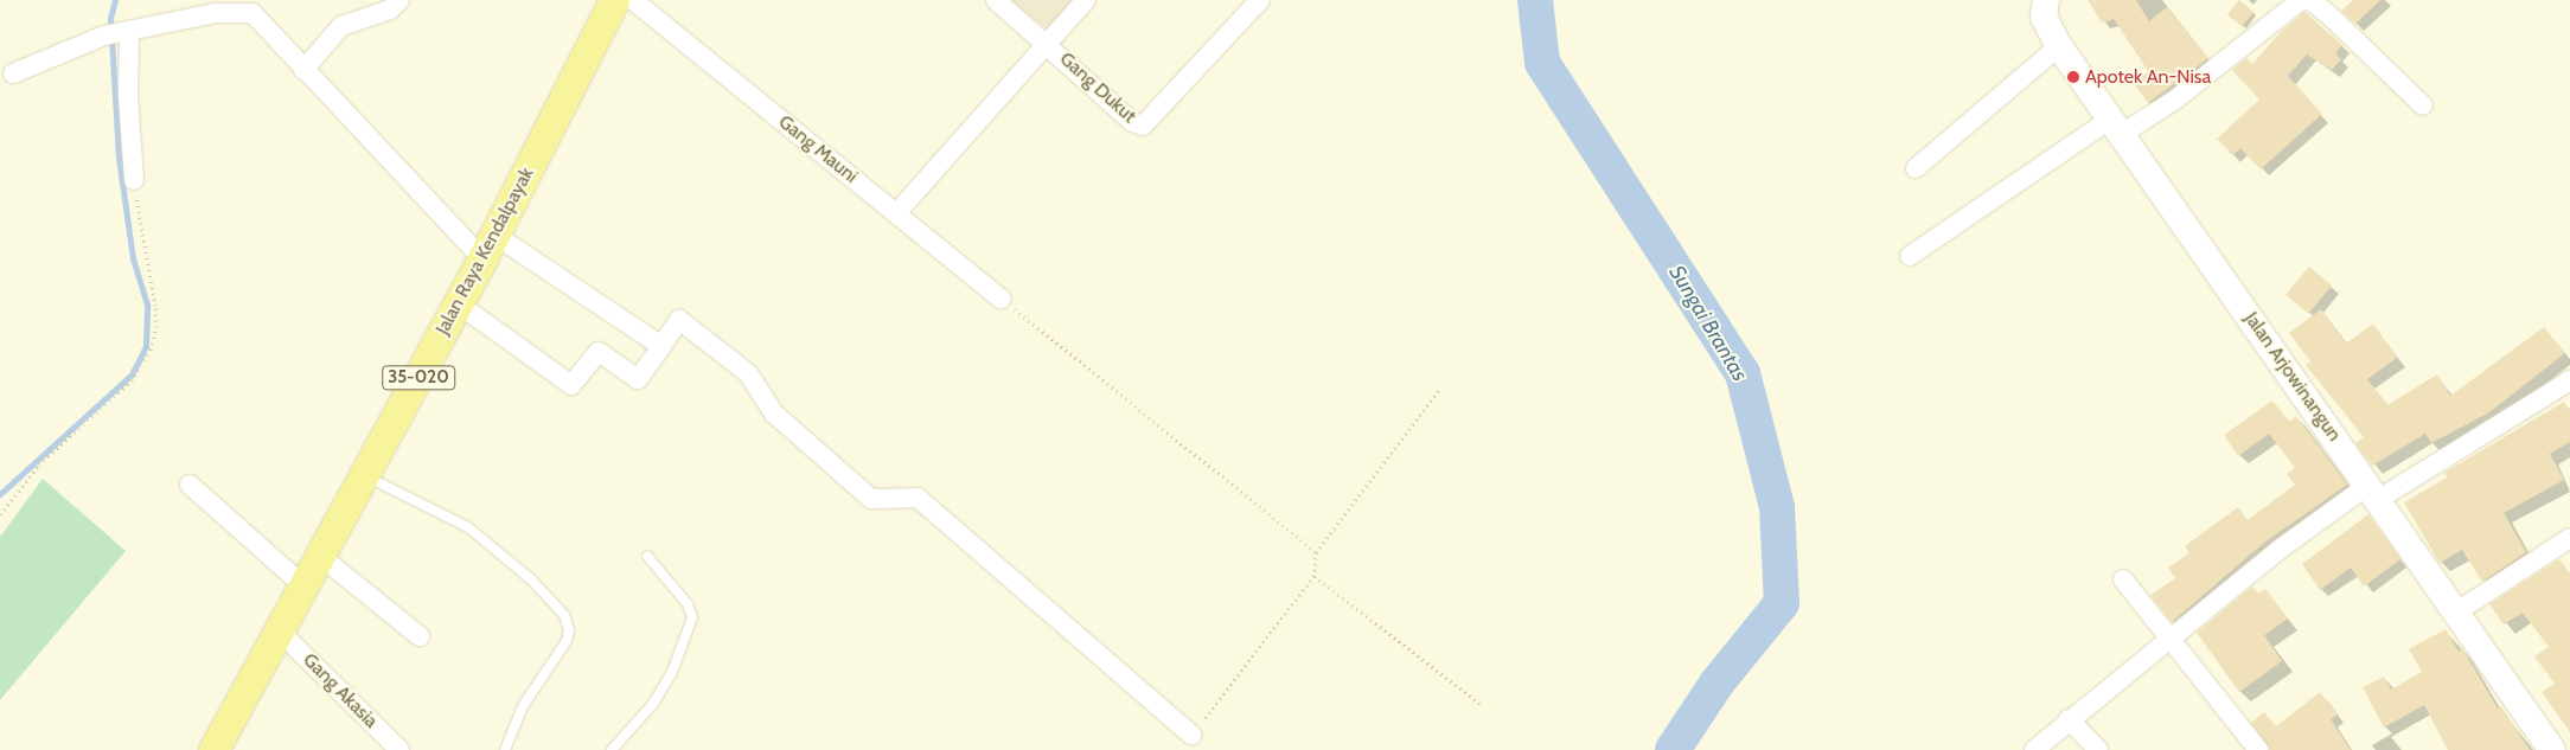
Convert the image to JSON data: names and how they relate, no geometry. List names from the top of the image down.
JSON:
{
  "streets": {
    "main road": ["Jalan Raya Kendalpayak", "Jalan Arjowinangun", "35-020"],
    "street": ["Gang Dukut", "Gang Mauni", "Gang Akasia"]
  },
  "crossings": [
    ["Jalan Raya Kendalpayak", "Gang Akasia"]
  ],
  "water": ["Sungai Brantas"],
  "places": ["Apotek An-Nisa"]
}
